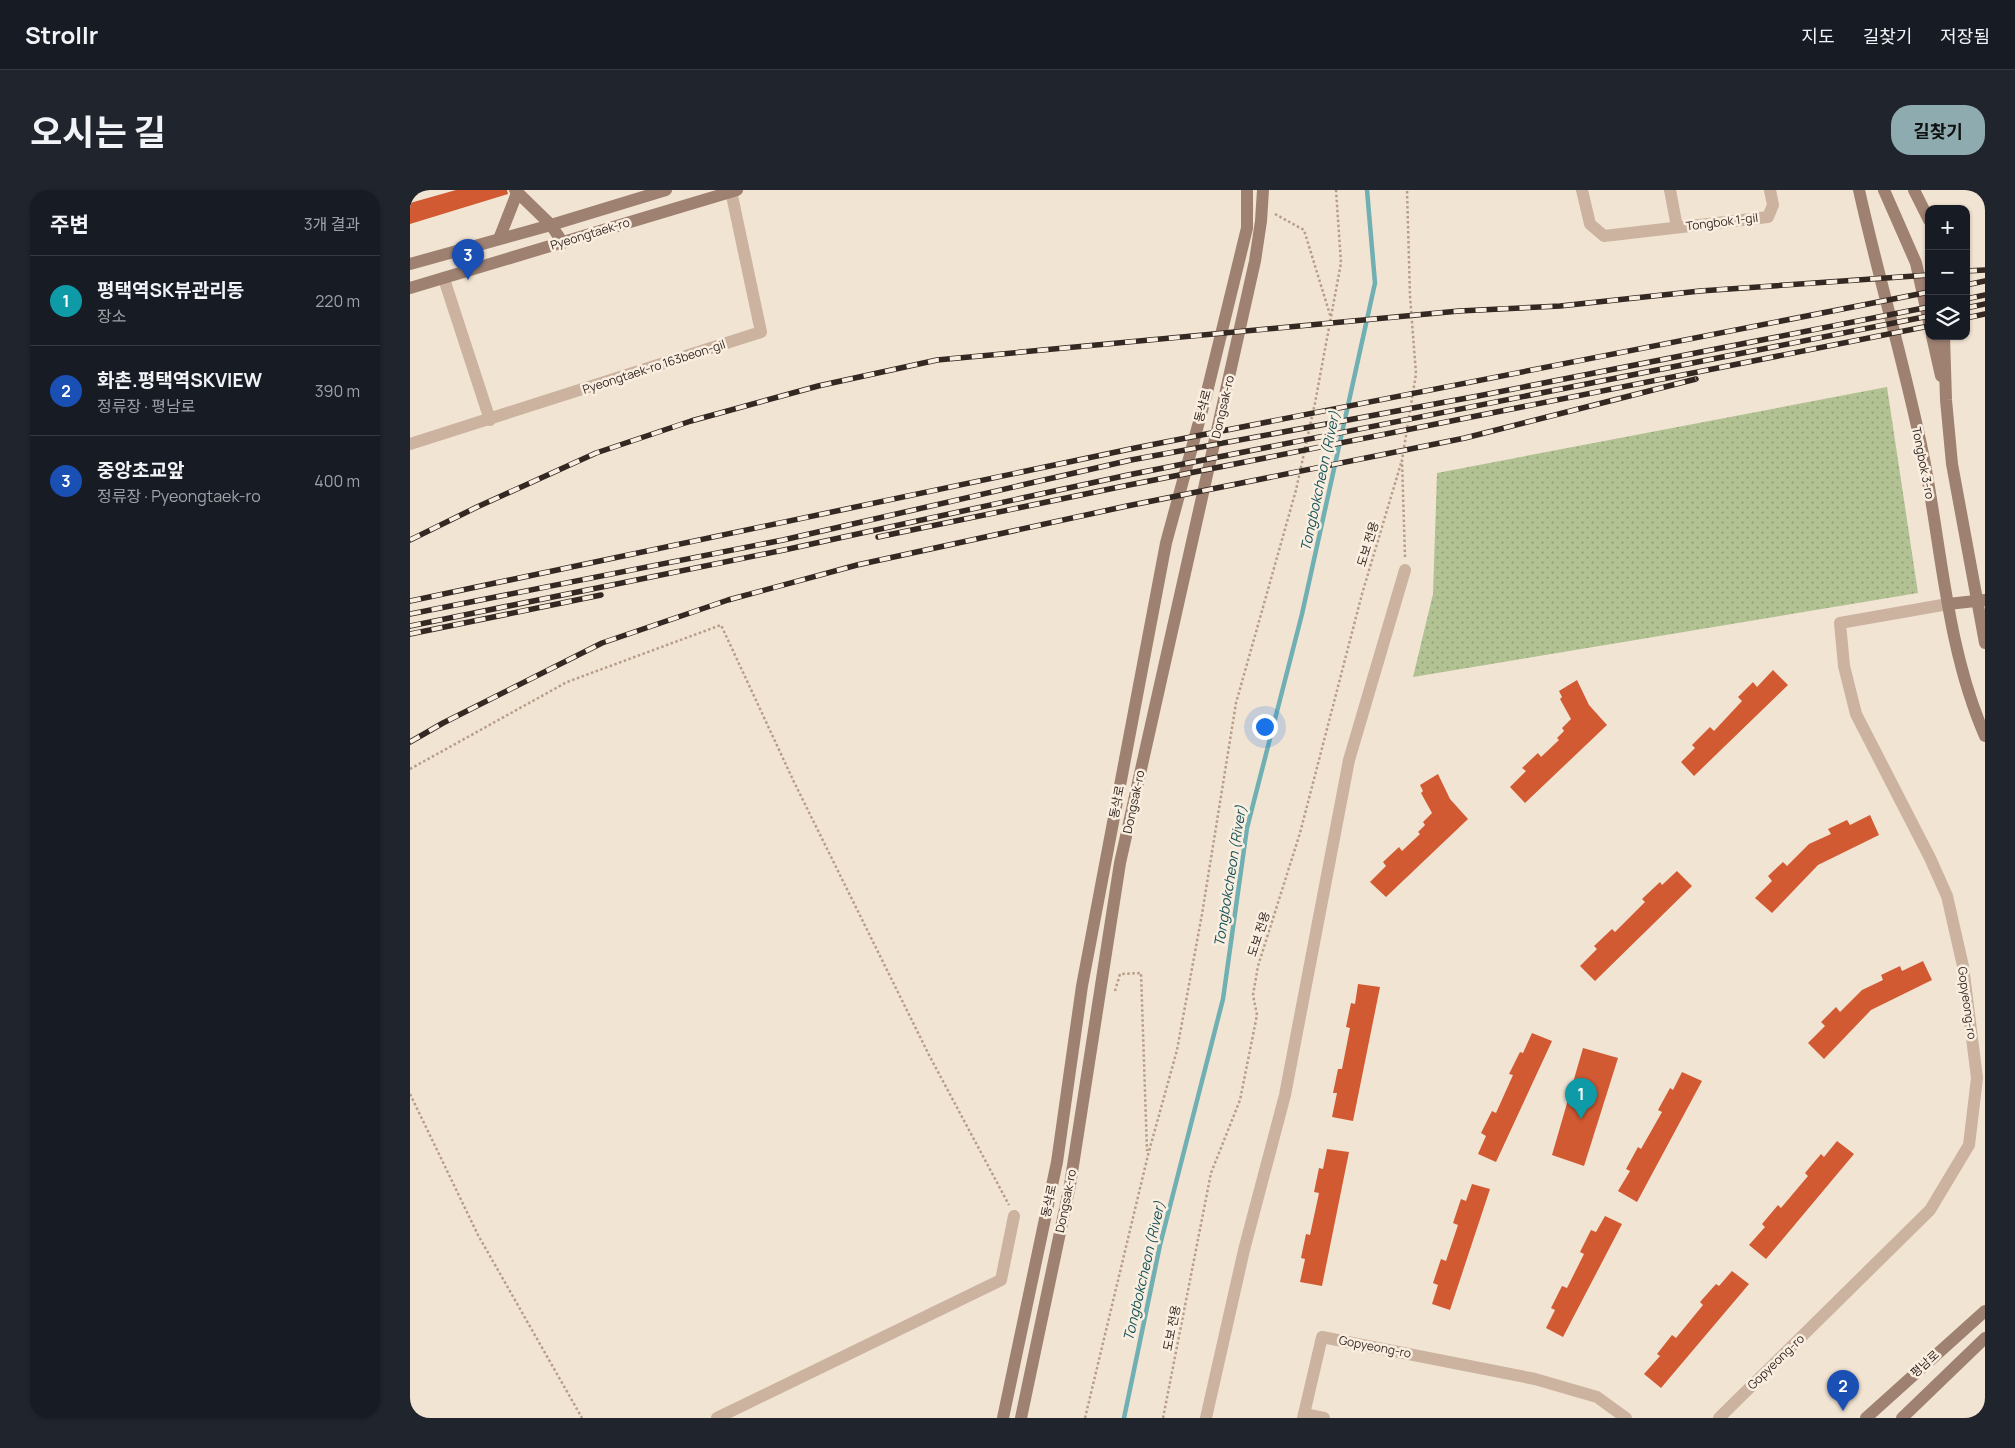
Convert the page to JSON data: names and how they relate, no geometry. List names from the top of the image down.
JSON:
{
  "streets": {
    "street": [
      "Tongbok 1-gil",
      "Pyeongtaek-ro",
      "Pyeongtaek-ro 163beon-gil",
      "동삭로",
      "Dongsak-ro",
      "Tongbok 3-ro",
      "Gopyeong-ro",
      "평남로"
    ],
    "path": ["도보 전용"]
  },
  "crossings": [
    ["Pyeongtaek-ro", "Pyeongtaek-ro 163beon-gil"],
    ["Tongbok 3-ro", "Gopyeong-ro"]
  ],
  "water": ["Tongbokcheon (River)"],
  "page": {
    "header": "Strollr",
    "nav": ["지도", "길찾기", "저장됨"],
    "title": "오시는 길",
    "buttons": "길찾기",
    "heading": ["주변", "3개 결과"],
    "map_buttons": ["+", "−"],
    "pins": ["3", "1", "2"],
    "list": [
      {
        "mark": "1",
        "name": "평택역SK뷰관리동",
        "note": "장소",
        "value": "220 m"
      },
      {
        "mark": "2",
        "name": "화촌.평택역SKVIEW",
        "note": "정류장 · 평남로",
        "value": "390 m"
      },
      {
        "mark": "3",
        "name": "중앙초교앞",
        "note": "정류장 · Pyeongtaek-ro",
        "value": "400 m"
      }
    ]
  }
}
